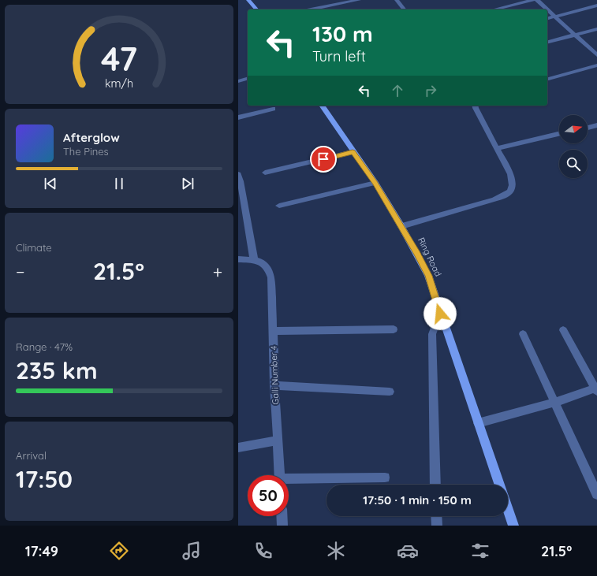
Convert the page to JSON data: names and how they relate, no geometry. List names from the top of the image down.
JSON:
{
  "streets": {
    "main road": ["Ring Road"],
    "street": ["Galli Number 4"]
  },
  "north": "right",
  "page": {
    "turn": ["130 m", "Turn left"],
    "song": ["Afterglow", "The Pines"],
    "tile": [
      "Climate",
      ["Range · 47%", "235 km"],
      ["Arrival", "17:50"]
    ],
    "heat": ["−", "21.5°", "+"],
    "limit": "50",
    "trip": "17:50 · 1 min · 150 m",
    "tabs": ["17:49", "21.5°"],
    "gauge": ["47", "km/h"]
  }
}
